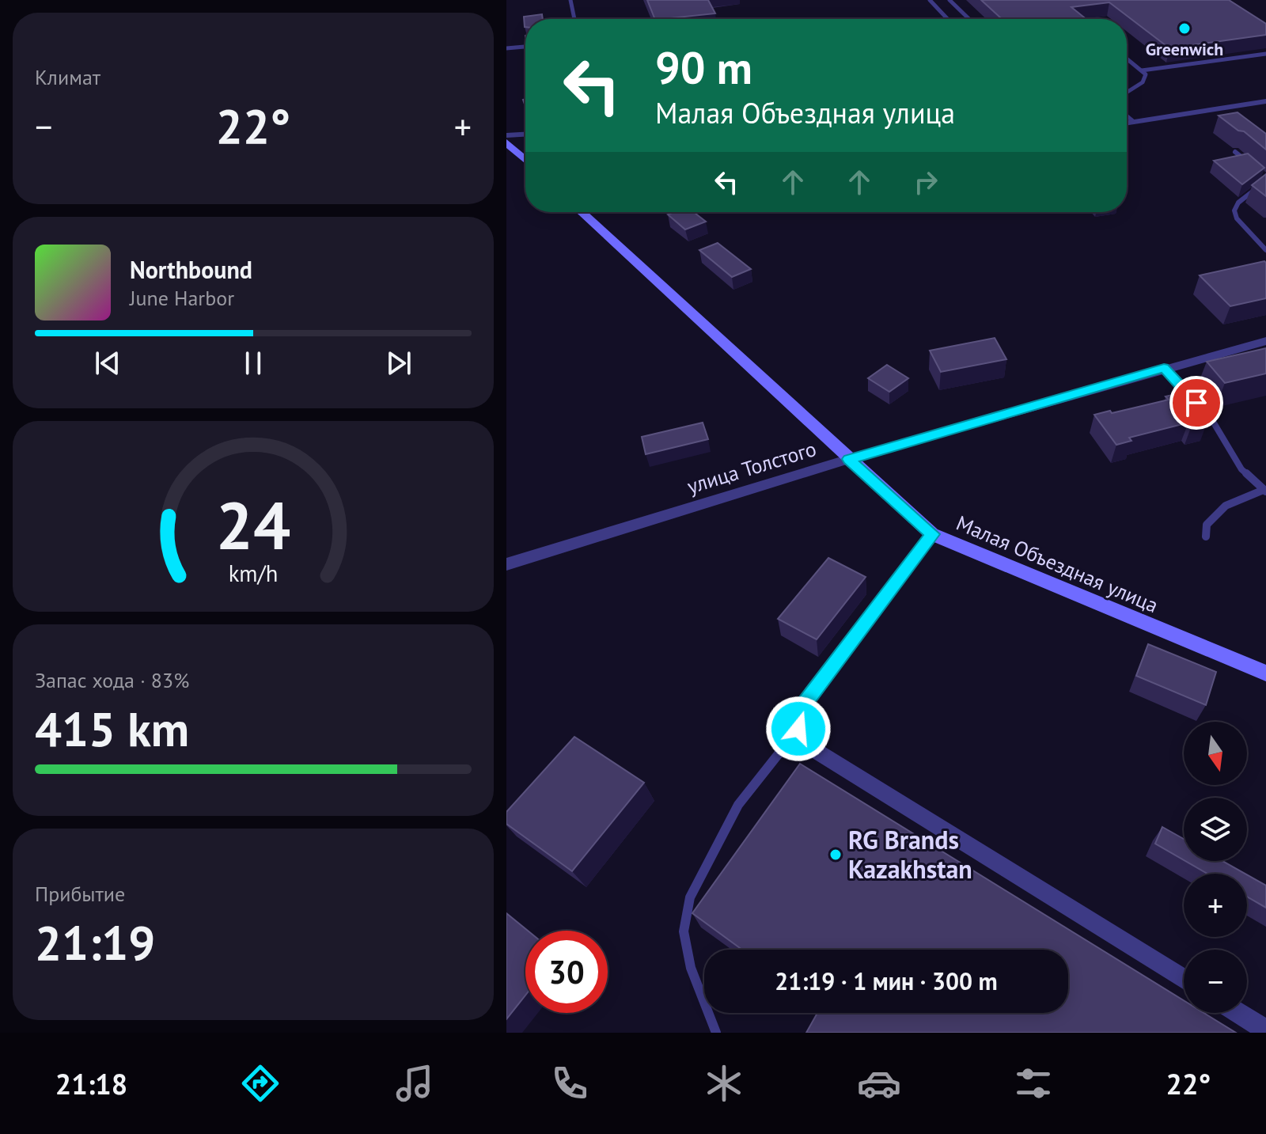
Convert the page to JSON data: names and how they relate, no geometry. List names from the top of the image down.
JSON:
{
  "streets": {
    "street": ["улица Толстого", "Малая Объездная улица"]
  },
  "crossings": [
    ["улица Толстого", "Малая Объездная улица"]
  ],
  "places": ["Greenwich", "RG Brands Kazakhstan"],
  "north": "bottom",
  "page": {
    "tile": [
      "Климат",
      ["Запас хода · 83%", "415 km"],
      ["Прибытие", "21:19"]
    ],
    "turn": ["90 m", "Малая Объездная улица"],
    "heat": ["−", "22°", "+"],
    "song": ["Northbound", "June Harbor"],
    "map_buttons": ["+", "−"],
    "limit": "30",
    "trip": "21:19 · 1 мин · 300 m",
    "tabs": ["21:18", "22°"],
    "gauge": ["24", "km/h"]
  }
}
